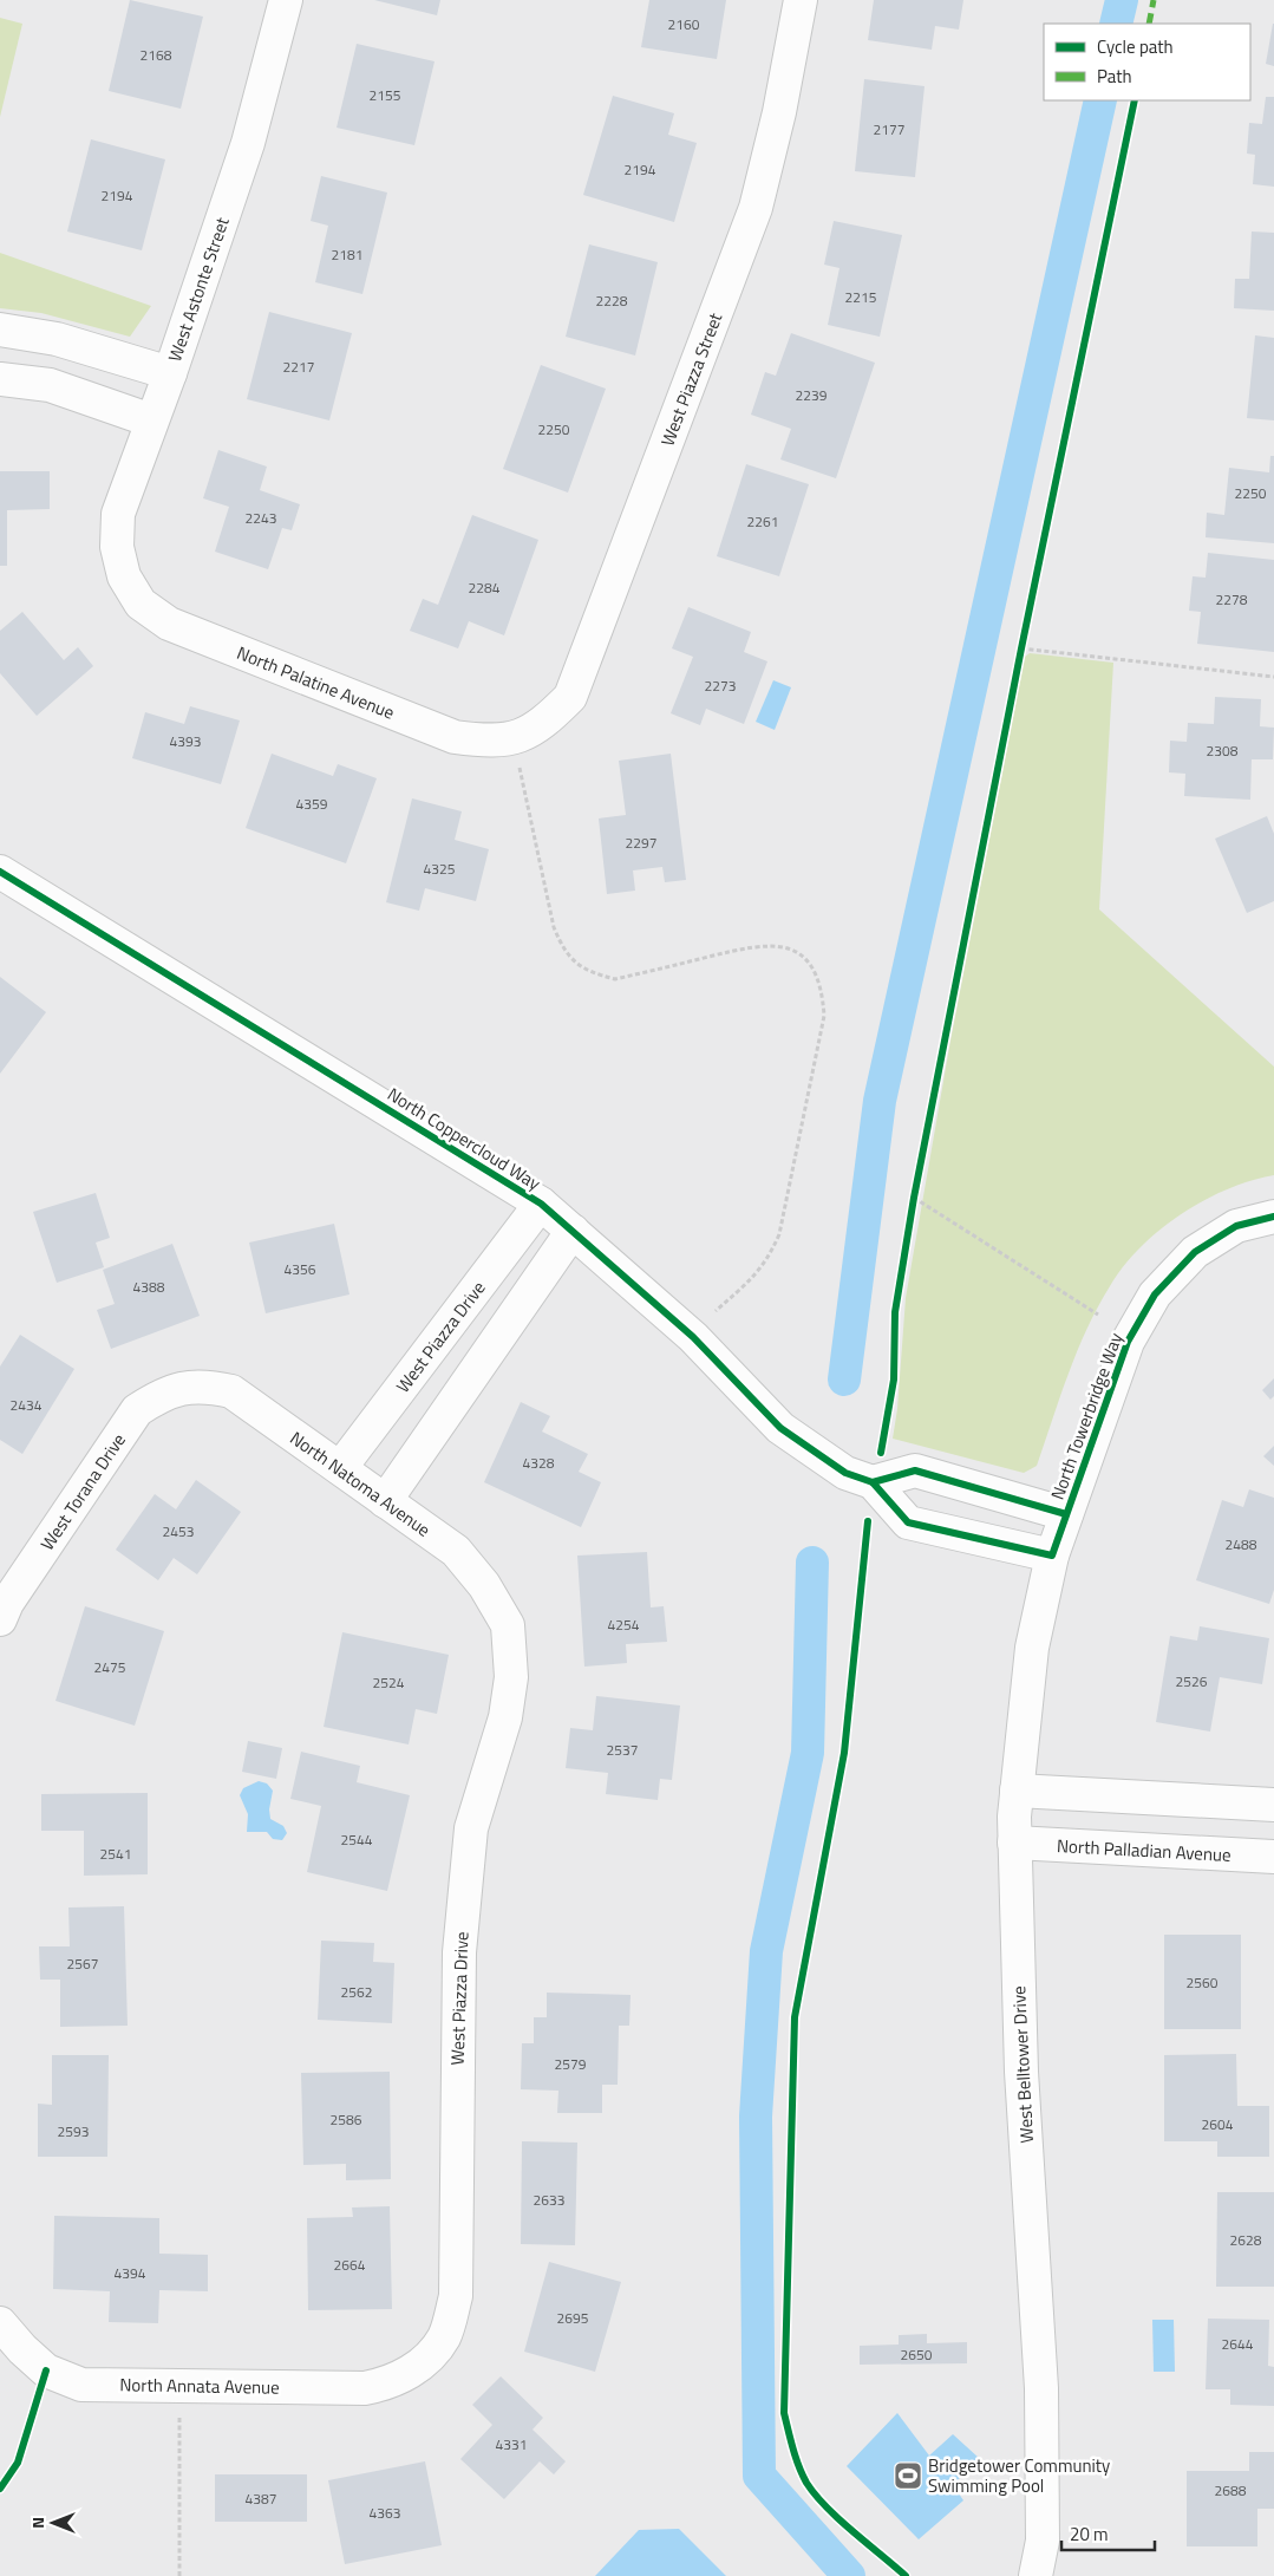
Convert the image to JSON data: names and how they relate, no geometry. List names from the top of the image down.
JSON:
{
  "streets": {
    "street": [
      "West Astonte Street",
      "West Piazza Street",
      "North Palatine Avenue",
      "North Coppercloud Way",
      "West Piazza Drive",
      "North Towerbridge Way",
      "North Natoma Avenue",
      "West Torana Drive",
      "North Palladian Avenue",
      "West Belltower Drive",
      "North Annata Avenue"
    ]
  },
  "crossings": [
    ["West Astonte Street", "North Palatine Avenue"],
    ["West Piazza Street", "North Palatine Avenue"],
    ["North Coppercloud Way", "West Piazza Drive"],
    ["North Coppercloud Way", "North Towerbridge Way"],
    ["North Coppercloud Way", "West Belltower Drive"],
    ["West Piazza Drive", "North Natoma Avenue"],
    ["West Piazza Drive", "North Annata Avenue"],
    ["North Towerbridge Way", "West Belltower Drive"],
    ["North Natoma Avenue", "West Torana Drive"],
    ["North Palladian Avenue", "West Belltower Drive"]
  ],
  "places": {
    "sports": ["Bridgetower Community Swimming Pool"]
  },
  "house_numbers": [
    "2160",
    "2168",
    "2155",
    "2177",
    "2194",
    "2194",
    "2181",
    "2215",
    "2228",
    "2217",
    "2239",
    "2250",
    "2250",
    "2243",
    "2261",
    "2284",
    "2278",
    "2273",
    "4393",
    "2308",
    "4359",
    "2297",
    "4325",
    "4356",
    "4388",
    "2434",
    "4328",
    "2453",
    "2488",
    "4254",
    "2475",
    "2526",
    "2524",
    "2537",
    "2544",
    "2541",
    "2567",
    "2560",
    "2562",
    "2579",
    "2586",
    "2604",
    "2593",
    "2633",
    "2628",
    "2664",
    "4394",
    "2695",
    "2644",
    "2650",
    "4331",
    "2688",
    "4387",
    "4363"
  ],
  "legend": ["Cycle path", "Path"],
  "scale_bar": "20 m",
  "north": "left"
}
